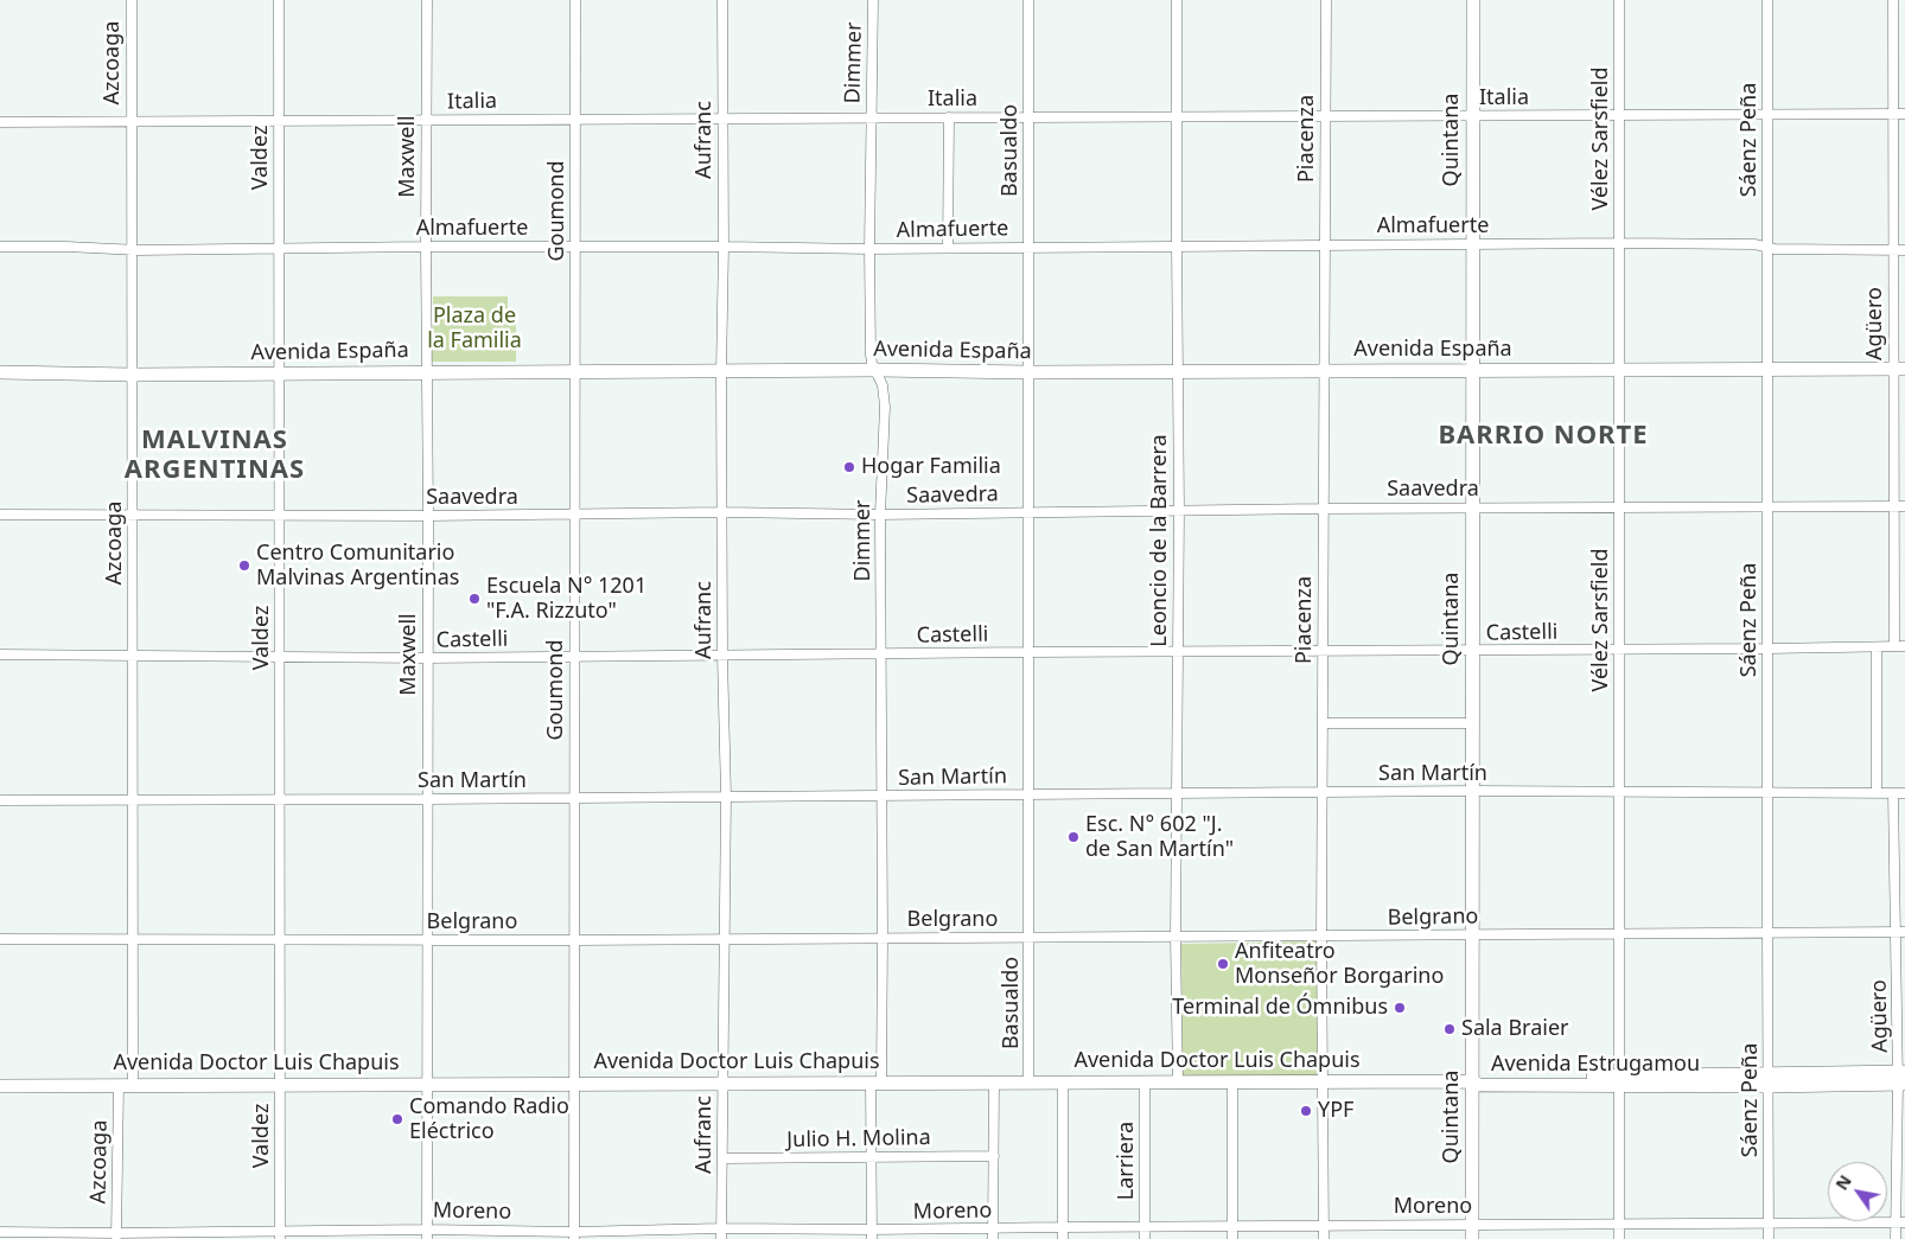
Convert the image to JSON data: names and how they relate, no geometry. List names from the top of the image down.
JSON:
{
  "streets": {
    "main road": [
      "Quintana",
      "Avenida España",
      "Avenida Doctor Luis Chapuis",
      "Avenida Estrugamou"
    ],
    "street": [
      "Azcoaga",
      "Dimmer",
      "Italia",
      "Piacenza",
      "Vélez Sarsfield",
      "Aufranc",
      "Sáenz Peña",
      "Basualdo",
      "Maxwell",
      "Valdez",
      "Goumond",
      "Almafuerte",
      "Agüero",
      "Saavedra",
      "Leoncio de la Barrera",
      "Castelli",
      "San Martín",
      "Belgrano",
      "Julio H. Molina",
      "Larriera",
      "Moreno"
    ]
  },
  "crossings": [
    ["Azcoaga", "Italia"],
    ["Azcoaga", "Almafuerte"],
    ["Azcoaga", "Avenida España"],
    ["Azcoaga", "Saavedra"],
    ["Azcoaga", "Castelli"],
    ["Azcoaga", "San Martín"],
    ["Azcoaga", "Belgrano"],
    ["Azcoaga", "Avenida Doctor Luis Chapuis"],
    ["Azcoaga", "Moreno"],
    ["Dimmer", "Italia"],
    ["Dimmer", "Almafuerte"],
    ["Dimmer", "Avenida España"],
    ["Dimmer", "Saavedra"],
    ["Dimmer", "Castelli"],
    ["Dimmer", "San Martín"],
    ["Dimmer", "Belgrano"],
    ["Dimmer", "Avenida Doctor Luis Chapuis"],
    ["Dimmer", "Julio H. Molina"],
    ["Dimmer", "Moreno"],
    ["Italia", "Piacenza"],
    ["Italia", "Vélez Sarsfield"],
    ["Italia", "Aufranc"],
    ["Italia", "Quintana"],
    ["Italia", "Sáenz Peña"],
    ["Italia", "Basualdo"],
    ["Italia", "Maxwell"],
    ["Italia", "Valdez"],
    ["Italia", "Goumond"],
    ["Italia", "Agüero"],
    ["Italia", "Leoncio de la Barrera"],
    ["Piacenza", "Almafuerte"],
    ["Piacenza", "Avenida España"],
    ["Piacenza", "Saavedra"],
    ["Piacenza", "Castelli"],
    ["Piacenza", "San Martín"],
    ["Piacenza", "Belgrano"],
    ["Piacenza", "Avenida Doctor Luis Chapuis"],
    ["Piacenza", "Moreno"],
    ["Vélez Sarsfield", "Almafuerte"],
    ["Vélez Sarsfield", "Avenida España"],
    ["Vélez Sarsfield", "Saavedra"],
    ["Vélez Sarsfield", "Castelli"],
    ["Vélez Sarsfield", "San Martín"],
    ["Vélez Sarsfield", "Belgrano"],
    ["Vélez Sarsfield", "Avenida Estrugamou"],
    ["Vélez Sarsfield", "Moreno"],
    ["Aufranc", "Almafuerte"],
    ["Aufranc", "Avenida España"],
    ["Aufranc", "Saavedra"],
    ["Aufranc", "Castelli"],
    ["Aufranc", "San Martín"],
    ["Aufranc", "Belgrano"],
    ["Aufranc", "Avenida Doctor Luis Chapuis"],
    ["Aufranc", "Julio H. Molina"],
    ["Aufranc", "Moreno"],
    ["Quintana", "Almafuerte"],
    ["Quintana", "Avenida España"],
    ["Quintana", "Saavedra"],
    ["Quintana", "Castelli"],
    ["Quintana", "San Martín"],
    ["Quintana", "Belgrano"],
    ["Quintana", "Avenida Doctor Luis Chapuis"],
    ["Quintana", "Avenida Estrugamou"],
    ["Quintana", "Moreno"],
    ["Sáenz Peña", "Almafuerte"],
    ["Sáenz Peña", "Avenida España"],
    ["Sáenz Peña", "Saavedra"],
    ["Sáenz Peña", "Castelli"],
    ["Sáenz Peña", "San Martín"],
    ["Sáenz Peña", "Belgrano"],
    ["Sáenz Peña", "Avenida Estrugamou"],
    ["Sáenz Peña", "Moreno"],
    ["Basualdo", "Almafuerte"],
    ["Basualdo", "Avenida España"],
    ["Basualdo", "Saavedra"],
    ["Basualdo", "Castelli"],
    ["Basualdo", "San Martín"],
    ["Basualdo", "Belgrano"],
    ["Basualdo", "Avenida Doctor Luis Chapuis"],
    ["Maxwell", "Almafuerte"],
    ["Maxwell", "Avenida España"],
    ["Maxwell", "Saavedra"],
    ["Maxwell", "Castelli"],
    ["Maxwell", "San Martín"],
    ["Maxwell", "Belgrano"],
    ["Maxwell", "Avenida Doctor Luis Chapuis"],
    ["Maxwell", "Moreno"],
    ["Valdez", "Almafuerte"],
    ["Valdez", "Avenida España"],
    ["Valdez", "Saavedra"],
    ["Valdez", "Castelli"],
    ["Valdez", "San Martín"],
    ["Valdez", "Belgrano"],
    ["Valdez", "Avenida Doctor Luis Chapuis"],
    ["Valdez", "Moreno"],
    ["Goumond", "Almafuerte"],
    ["Goumond", "Avenida España"],
    ["Goumond", "Saavedra"],
    ["Goumond", "Castelli"],
    ["Goumond", "San Martín"],
    ["Goumond", "Belgrano"],
    ["Goumond", "Avenida Doctor Luis Chapuis"],
    ["Goumond", "Moreno"],
    ["Almafuerte", "Agüero"],
    ["Almafuerte", "Leoncio de la Barrera"],
    ["Agüero", "Avenida España"],
    ["Agüero", "Saavedra"],
    ["Agüero", "Castelli"],
    ["Agüero", "San Martín"],
    ["Agüero", "Belgrano"],
    ["Agüero", "Avenida Estrugamou"],
    ["Agüero", "Moreno"],
    ["Avenida España", "Leoncio de la Barrera"],
    ["Saavedra", "Leoncio de la Barrera"],
    ["Leoncio de la Barrera", "Castelli"],
    ["Leoncio de la Barrera", "San Martín"],
    ["Leoncio de la Barrera", "Belgrano"],
    ["Leoncio de la Barrera", "Avenida Doctor Luis Chapuis"],
    ["Avenida Doctor Luis Chapuis", "Avenida Estrugamou"],
    ["Avenida Doctor Luis Chapuis", "Larriera"],
    ["Larriera", "Moreno"]
  ],
  "districts": ["BARRIO NORTE", "MALVINAS ARGENTINAS"],
  "parks": ["Plaza de la Familia"],
  "places": [
    "Hogar Familia",
    "Centro Comunitario Malvinas Argentinas",
    "Escuela N° 1201 \"F.A. Rizzuto\"",
    "Esc. N° 602 \"J. de San Martín\"",
    "Anfiteatro Monseñor Borgarino",
    "Terminal de Ómnibus",
    "Sala Braier",
    "YPF",
    "Comando Radio Eléctrico"
  ],
  "north": "top left"
}
